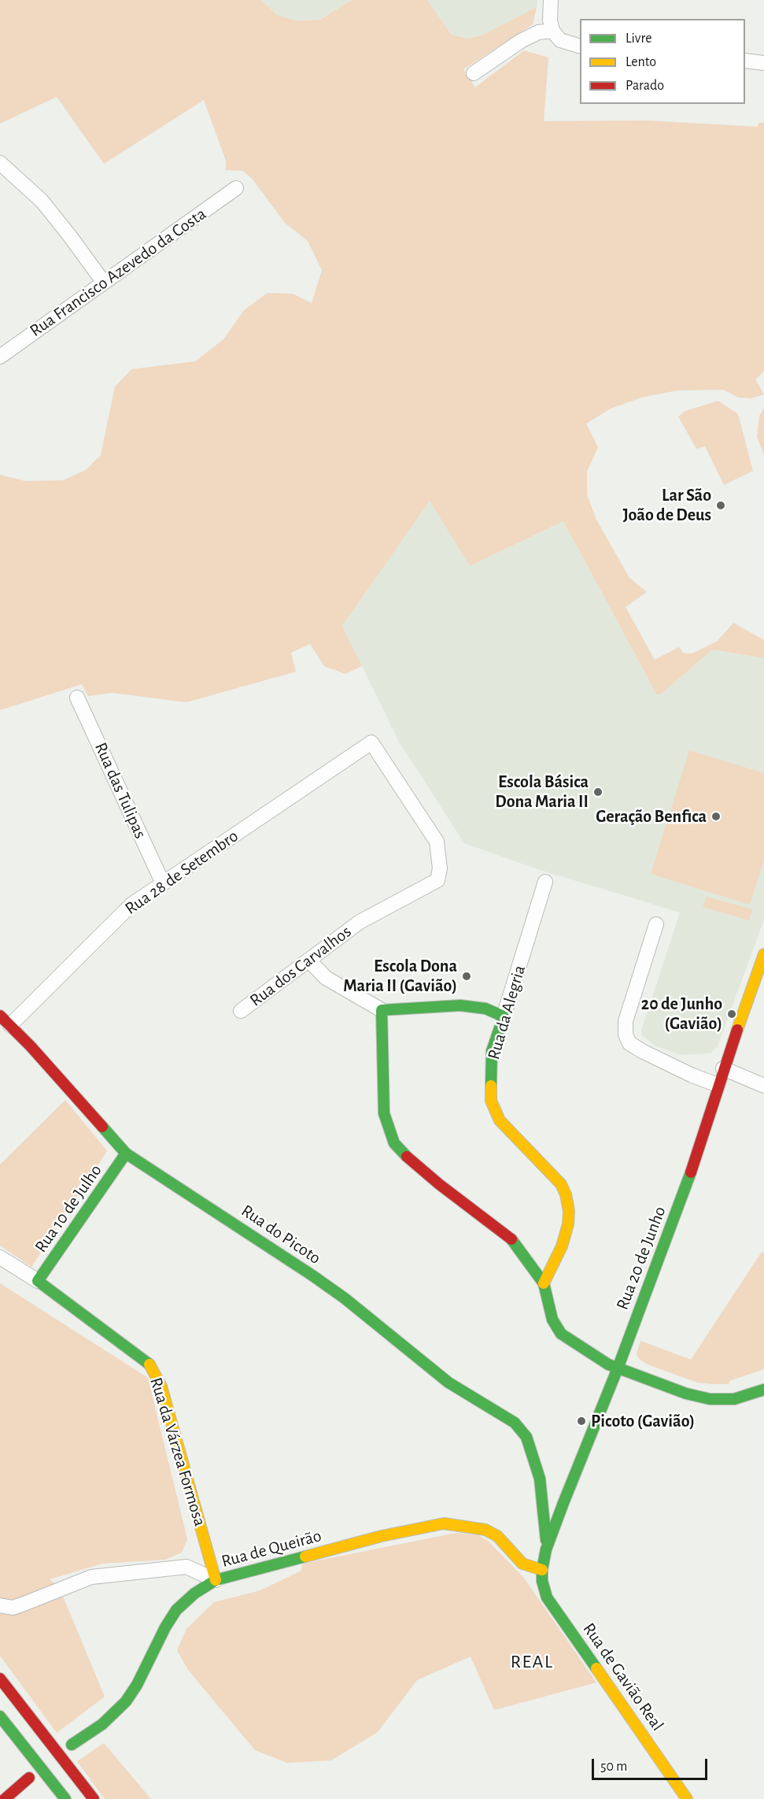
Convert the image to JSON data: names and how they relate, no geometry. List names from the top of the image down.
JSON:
{
  "streets": {
    "main road": [
      "Rua da Alegria",
      "Rua 10 de Julho",
      "Rua do Picoto",
      "Rua 20 de Junho",
      "Rua da Várzea Formosa",
      "Rua de Queirão",
      "Rua de Gavião Real"
    ],
    "street": [
      "Rua Francisco Azevedo da Costa",
      "Rua das Tulipas",
      "Rua 28 de Setembro",
      "Rua dos Carvalhos"
    ]
  },
  "crossings": [
    ["Rua das Tulipas", "Rua 28 de Setembro"],
    ["Rua 28 de Setembro", "Rua dos Carvalhos"],
    ["Rua 28 de Setembro", "Rua do Picoto"],
    ["Rua 10 de Julho", "Rua do Picoto"],
    ["Rua 10 de Julho", "Rua da Várzea Formosa"],
    ["Rua do Picoto", "Rua 20 de Junho"],
    ["Rua 20 de Junho", "Rua de Queirão"],
    ["Rua 20 de Junho", "Rua de Gavião Real"],
    ["Rua da Várzea Formosa", "Rua de Queirão"],
    ["Rua de Queirão", "Rua de Gavião Real"]
  ],
  "districts": ["REAL"],
  "places": [
    "Lar São João de Deus",
    "Escola Básica Dona Maria II",
    "Geração Benfica",
    "Escola Dona Maria II (Gavião)",
    "20 de Junho (Gavião)",
    "Picoto (Gavião)"
  ],
  "legend": ["Livre", "Lento", "Parado"],
  "scale_bar": "50 m"
}
